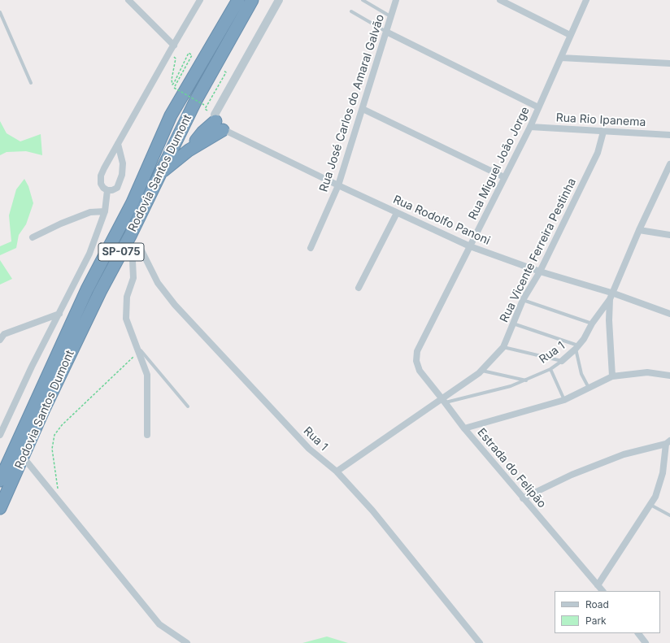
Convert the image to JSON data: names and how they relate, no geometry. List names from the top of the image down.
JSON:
{
  "streets": {
    "highway": ["Rodovia Santos Dumont", "SP-075"],
    "street": [
      "Rua José Carlos do Amaral Galvão",
      "Rua Rio Ipanema",
      "Rua Miguel João Jorge",
      "Rua Rodolfo Panoni",
      "Rua Vicente Ferreira Pestinha",
      "Rua 1",
      "Estrada do Felipão"
    ]
  },
  "crossings": [
    ["Rua José Carlos do Amaral Galvão", "Rua Rodolfo Panoni"],
    ["Rua Rio Ipanema", "Rua Miguel João Jorge"],
    ["Rua Rio Ipanema", "Rua Vicente Ferreira Pestinha"],
    ["Rua Miguel João Jorge", "Rua Rodolfo Panoni"],
    ["Rua Miguel João Jorge", "Estrada do Felipão"],
    ["Rua Rodolfo Panoni", "Rua Vicente Ferreira Pestinha"],
    ["Rua Rodolfo Panoni", "Rua 1"],
    ["Rua Vicente Ferreira Pestinha", "Rua 1"],
    ["Rua Vicente Ferreira Pestinha", "Estrada do Felipão"],
    ["Rua 1", "Estrada do Felipão"]
  ],
  "legend": ["Road", "Park"]
}
